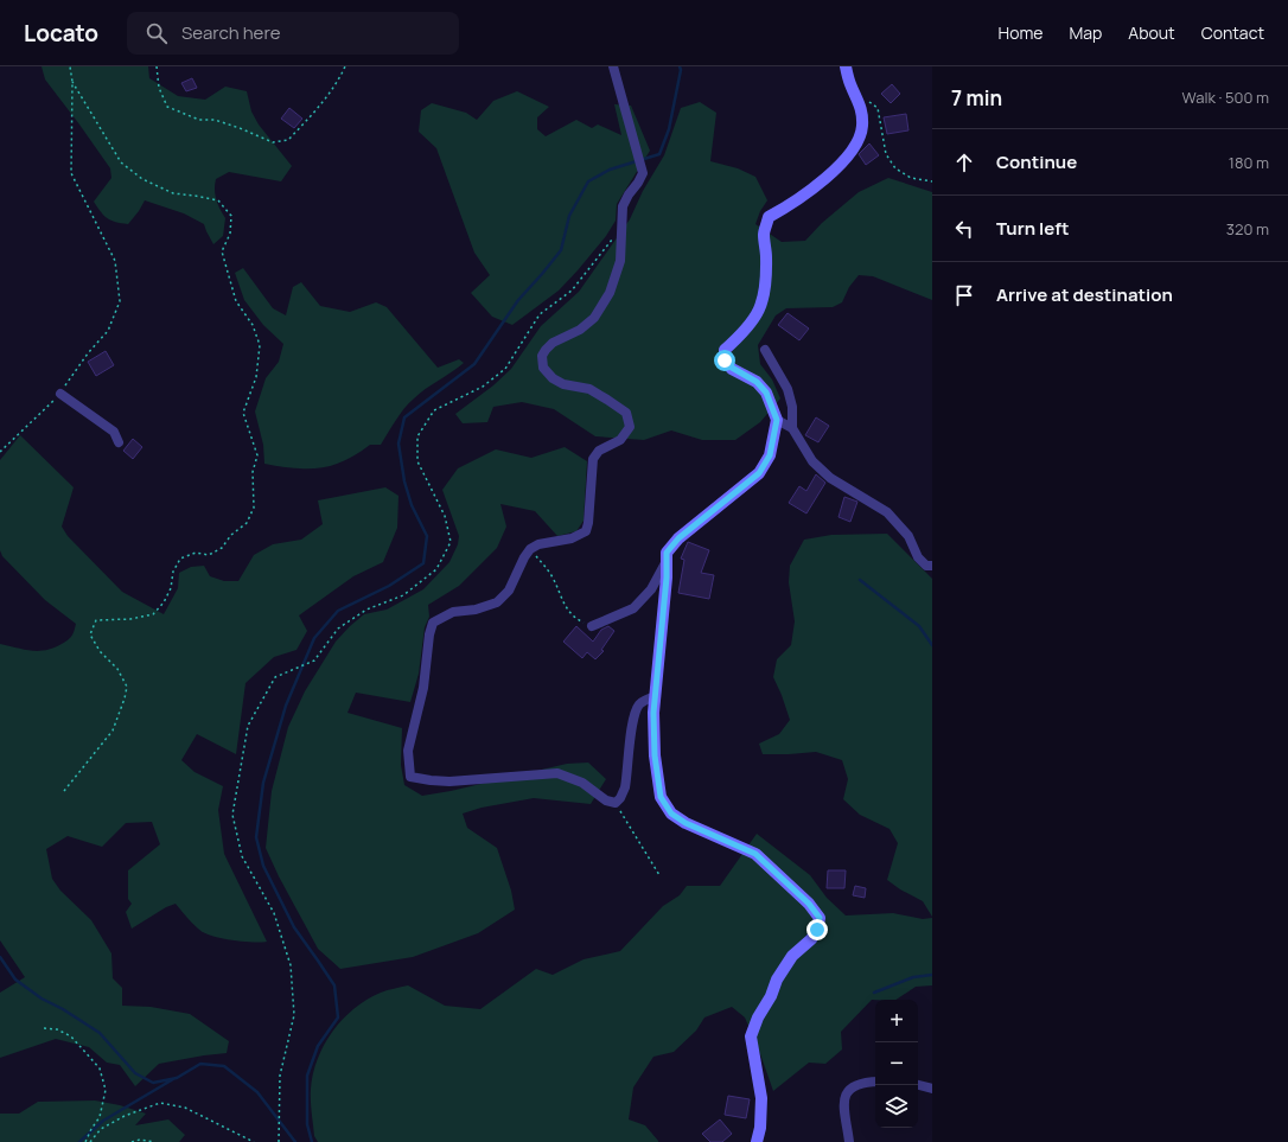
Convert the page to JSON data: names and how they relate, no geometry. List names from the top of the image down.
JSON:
{
  "page": {
    "header": "Locato",
    "search": "Search here",
    "nav": [
      "Home",
      "Map",
      "About",
      "Contact"
    ],
    "heading": ["7 min", "Walk · 500 m"],
    "list": [
      ["Continue", "180 m"],
      ["Turn left", "320 m"],
      "Arrive at destination"
    ],
    "map_buttons": ["+", "−"]
  }
}
